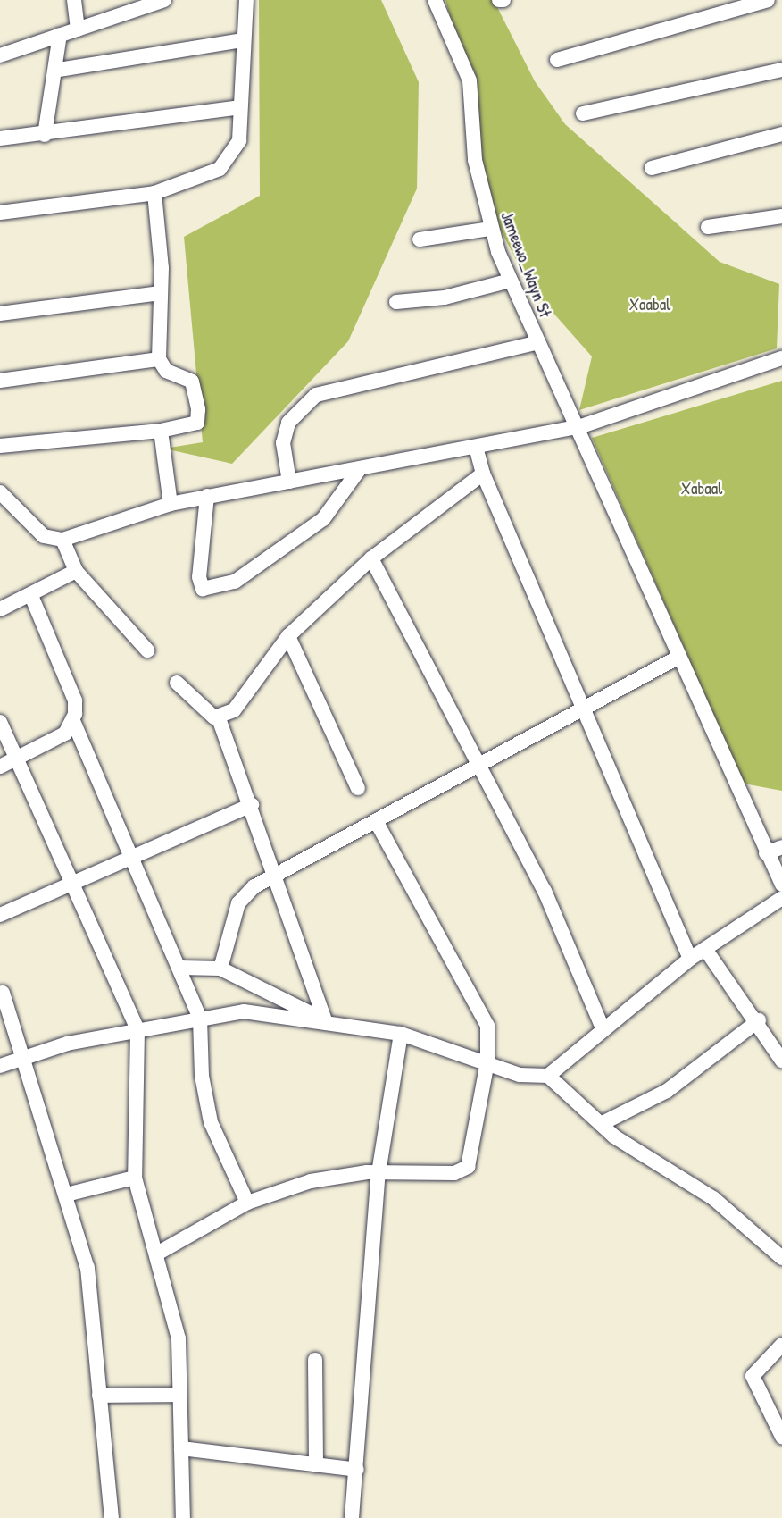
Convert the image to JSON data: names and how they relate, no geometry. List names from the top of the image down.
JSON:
{
  "streets": {
    "street": ["Jameewo_Wayn St"]
  },
  "parks": ["Xaabal", "Xabaal"]
}
